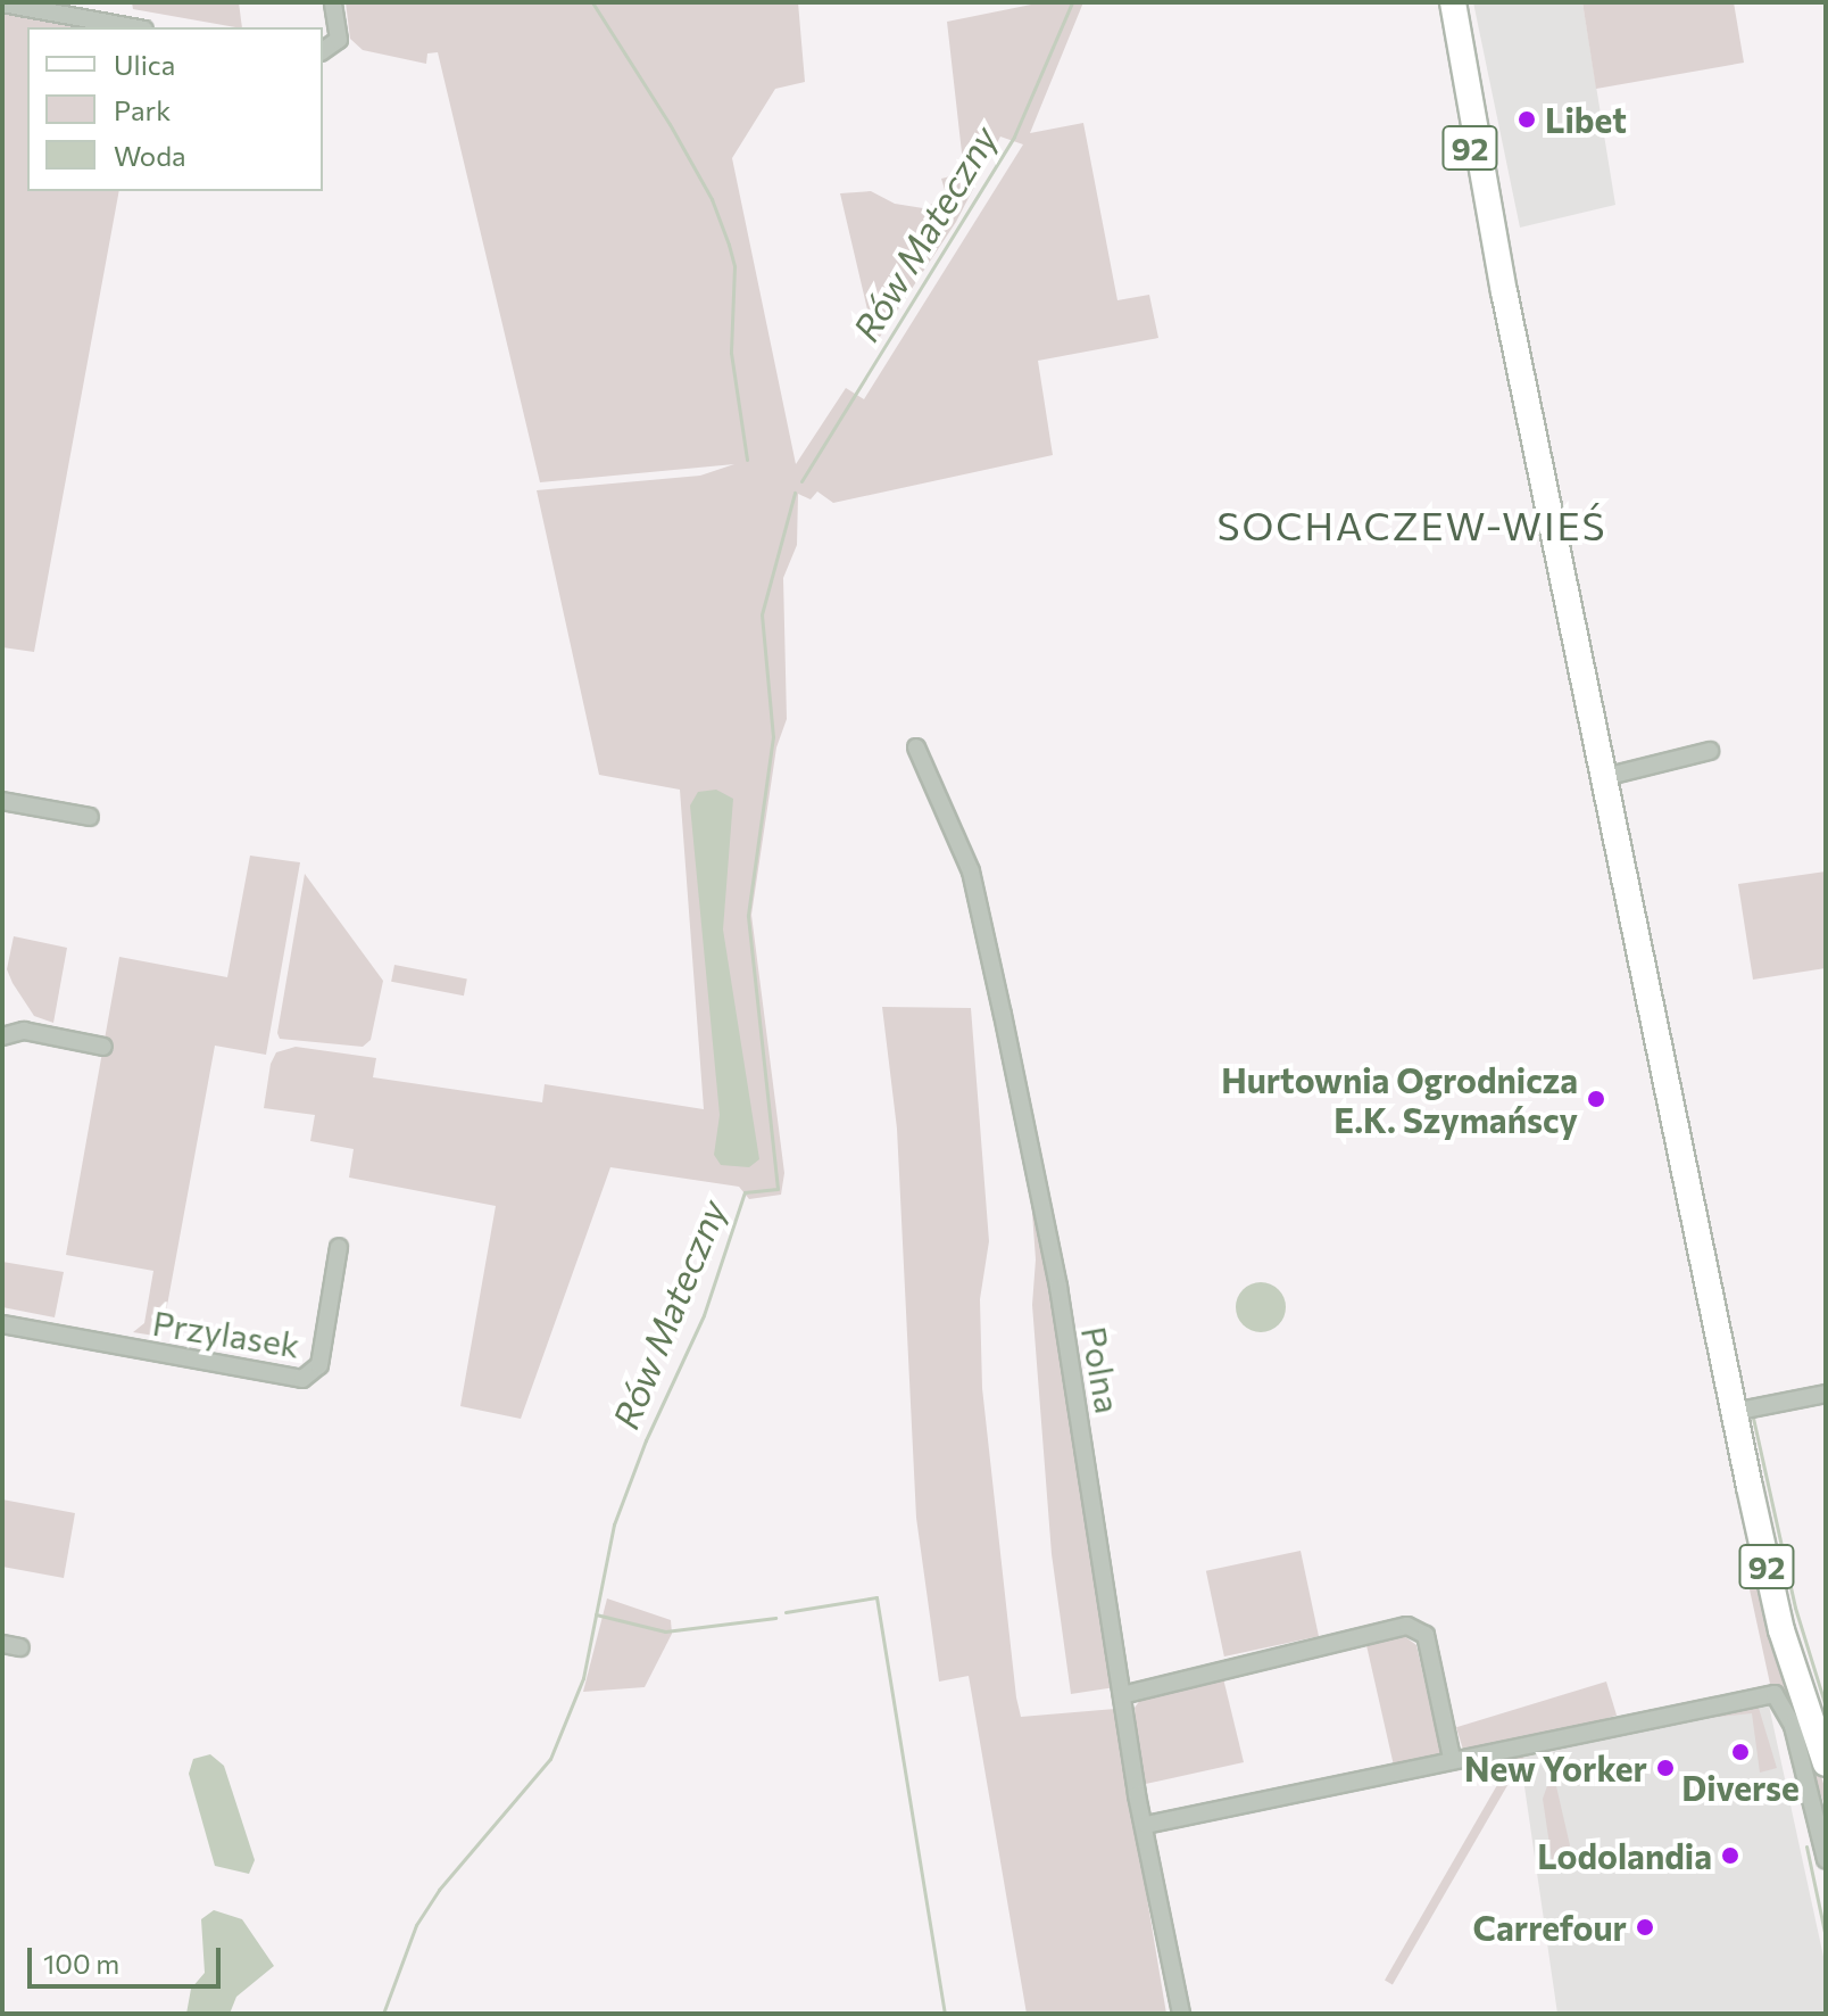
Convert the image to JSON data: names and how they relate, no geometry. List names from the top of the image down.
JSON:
{
  "streets": {
    "main road": ["92"],
    "street": ["Przylasek", "Polna"]
  },
  "districts": ["SOCHACZEW-WIEŚ"],
  "water": ["Rów Mateczny"],
  "places": [
    "Libet",
    "Hurtownia Ogrodnicza E.K. Szymańscy",
    "Diverse",
    "New Yorker",
    "Lodolandia",
    "Carrefour"
  ],
  "legend": ["Ulica", "Park", "Woda"],
  "scale_bar": "100 m"
}
